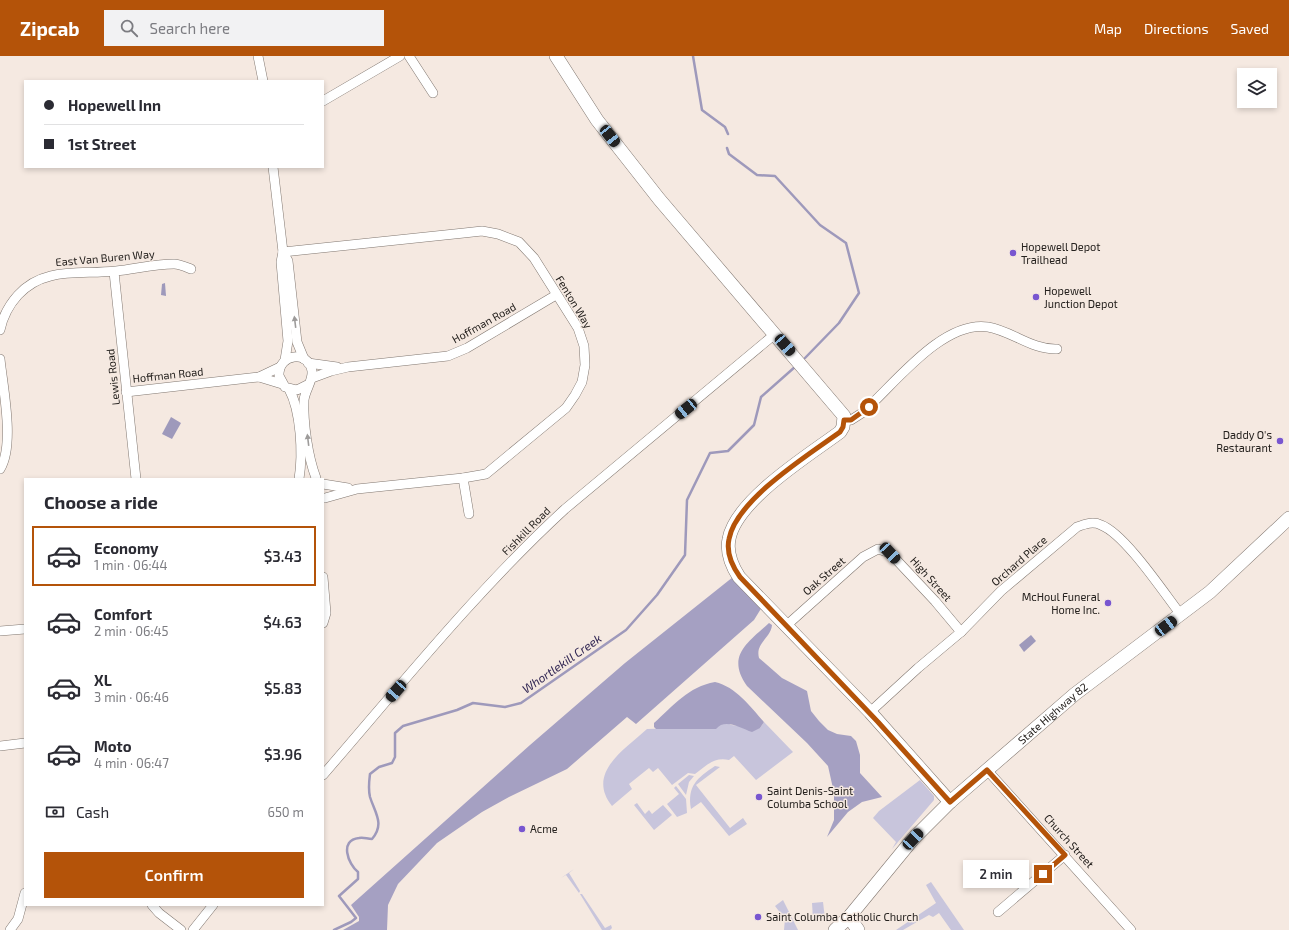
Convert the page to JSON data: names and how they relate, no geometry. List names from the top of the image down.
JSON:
{
  "streets": {
    "main road": ["State Highway 82"],
    "street": [
      "East Van Buren Way",
      "Fenton Way",
      "Hoffman Road",
      "Lewis Road",
      "Fishkill Road",
      "Orchard Place",
      "Oak Street",
      "High Street",
      "Church Street"
    ]
  },
  "crossings": [
    ["East Van Buren Way", "Lewis Road"],
    ["Fenton Way", "Hoffman Road"],
    ["Hoffman Road", "Lewis Road"],
    ["Orchard Place", "High Street"],
    ["Orchard Place", "State Highway 82"],
    ["Oak Street", "High Street"],
    ["State Highway 82", "Church Street"]
  ],
  "water": ["Whortlekill Creek"],
  "places": [
    "Hopewell Depot Trailhead",
    "Hopewell Junction Depot",
    "Daddy O's Restaurant",
    "McHoul Funeral Home Inc.",
    "Saint Denis-Saint Columba School",
    "Acme",
    "Saint Columba Catholic Church"
  ],
  "page": {
    "header": "Zipcab",
    "search": "Search here",
    "nav": ["Map", "Directions", "Saved"],
    "banner": ["Hopewell Inn", "1st Street"],
    "heading": "Choose a ride",
    "list": [
      {
        "name": "Economy",
        "note": "1 min · 06:44",
        "value": "$3.43"
      },
      {
        "name": "Comfort",
        "note": "2 min · 06:45",
        "value": "$4.63"
      },
      {
        "name": "XL",
        "note": "3 min · 06:46",
        "value": "$5.83"
      },
      {
        "name": "Moto",
        "note": "4 min · 06:47",
        "value": "$3.96"
      }
    ],
    "pay": ["Cash", "650 m"],
    "buttons": "Confirm",
    "bubble": "2 min"
  }
}
